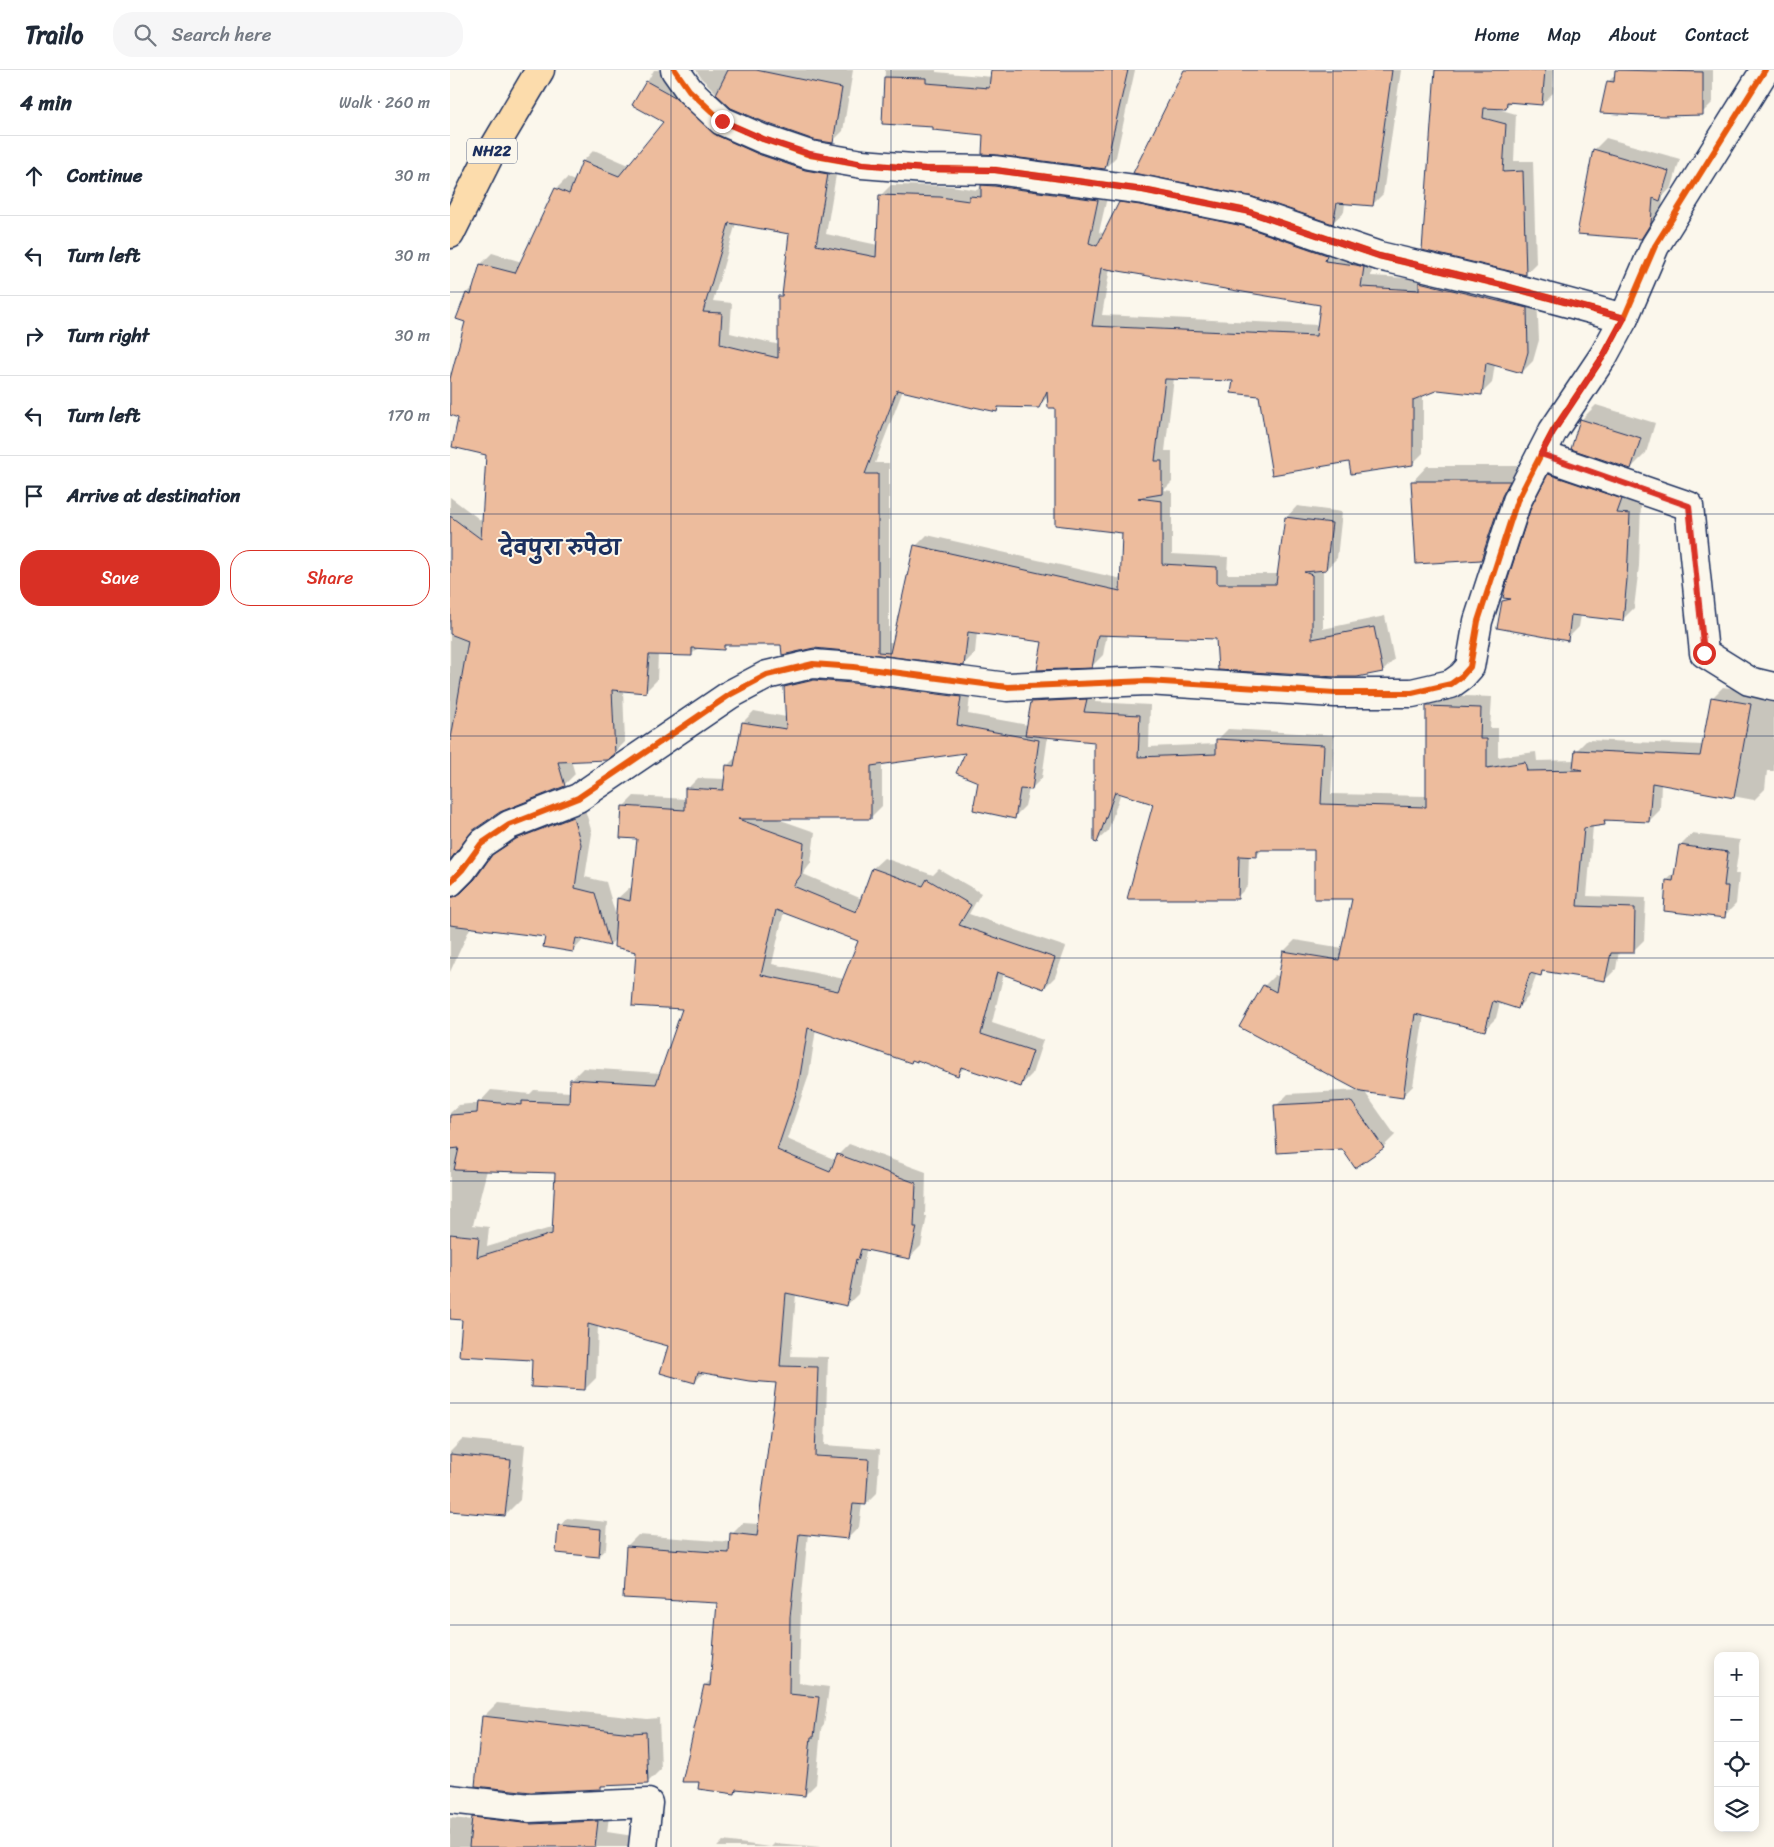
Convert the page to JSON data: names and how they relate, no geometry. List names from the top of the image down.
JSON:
{
  "streets": {
    "main road": ["NH22"]
  },
  "districts": ["देवपुरा रुपेठा"],
  "page": {
    "header": "Trailo",
    "search": "Search here",
    "nav": [
      "Home",
      "Map",
      "About",
      "Contact"
    ],
    "heading": ["4 min", "Walk · 260 m"],
    "list": [
      ["Continue", "30 m"],
      ["Turn left", "30 m"],
      ["Turn right", "30 m"],
      ["Turn left", "170 m"],
      "Arrive at destination"
    ],
    "buttons": ["Save", "Share"],
    "map_buttons": ["+", "−"]
  }
}
